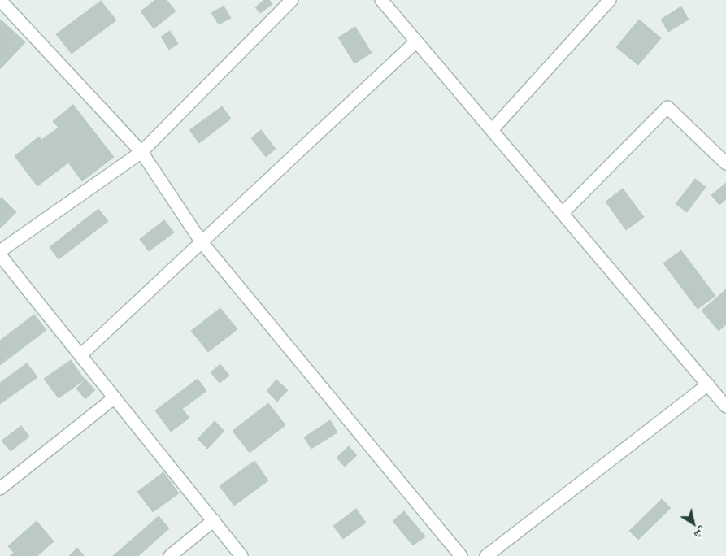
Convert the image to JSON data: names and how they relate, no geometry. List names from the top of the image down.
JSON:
{
  "north": "bottom right"
}
